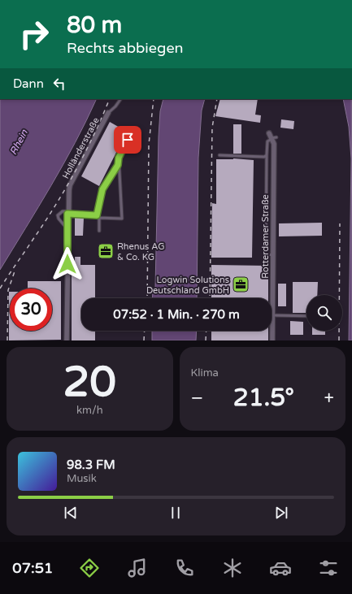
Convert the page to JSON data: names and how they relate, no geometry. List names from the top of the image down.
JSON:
{
  "streets": {
    "street": ["Holländerstraße", "Rotterdamer Straße"]
  },
  "water": ["Rhein"],
  "places": {
    "office": ["Rhenus AG & Co. KG", "Logwin Solutions Deutschland GmbH"]
  },
  "page": {
    "turn": ["80 m", "Rechts abbiegen"],
    "then": "Dann",
    "limit": "30",
    "trip": "07:52 · 1 Min. · 270 m",
    "tile": [
      ["20", "km/h"],
      "Klima"
    ],
    "heat": ["−", "21.5°", "+"],
    "song": ["98.3 FM", "Musik"],
    "tabs": "07:51"
  }
}
